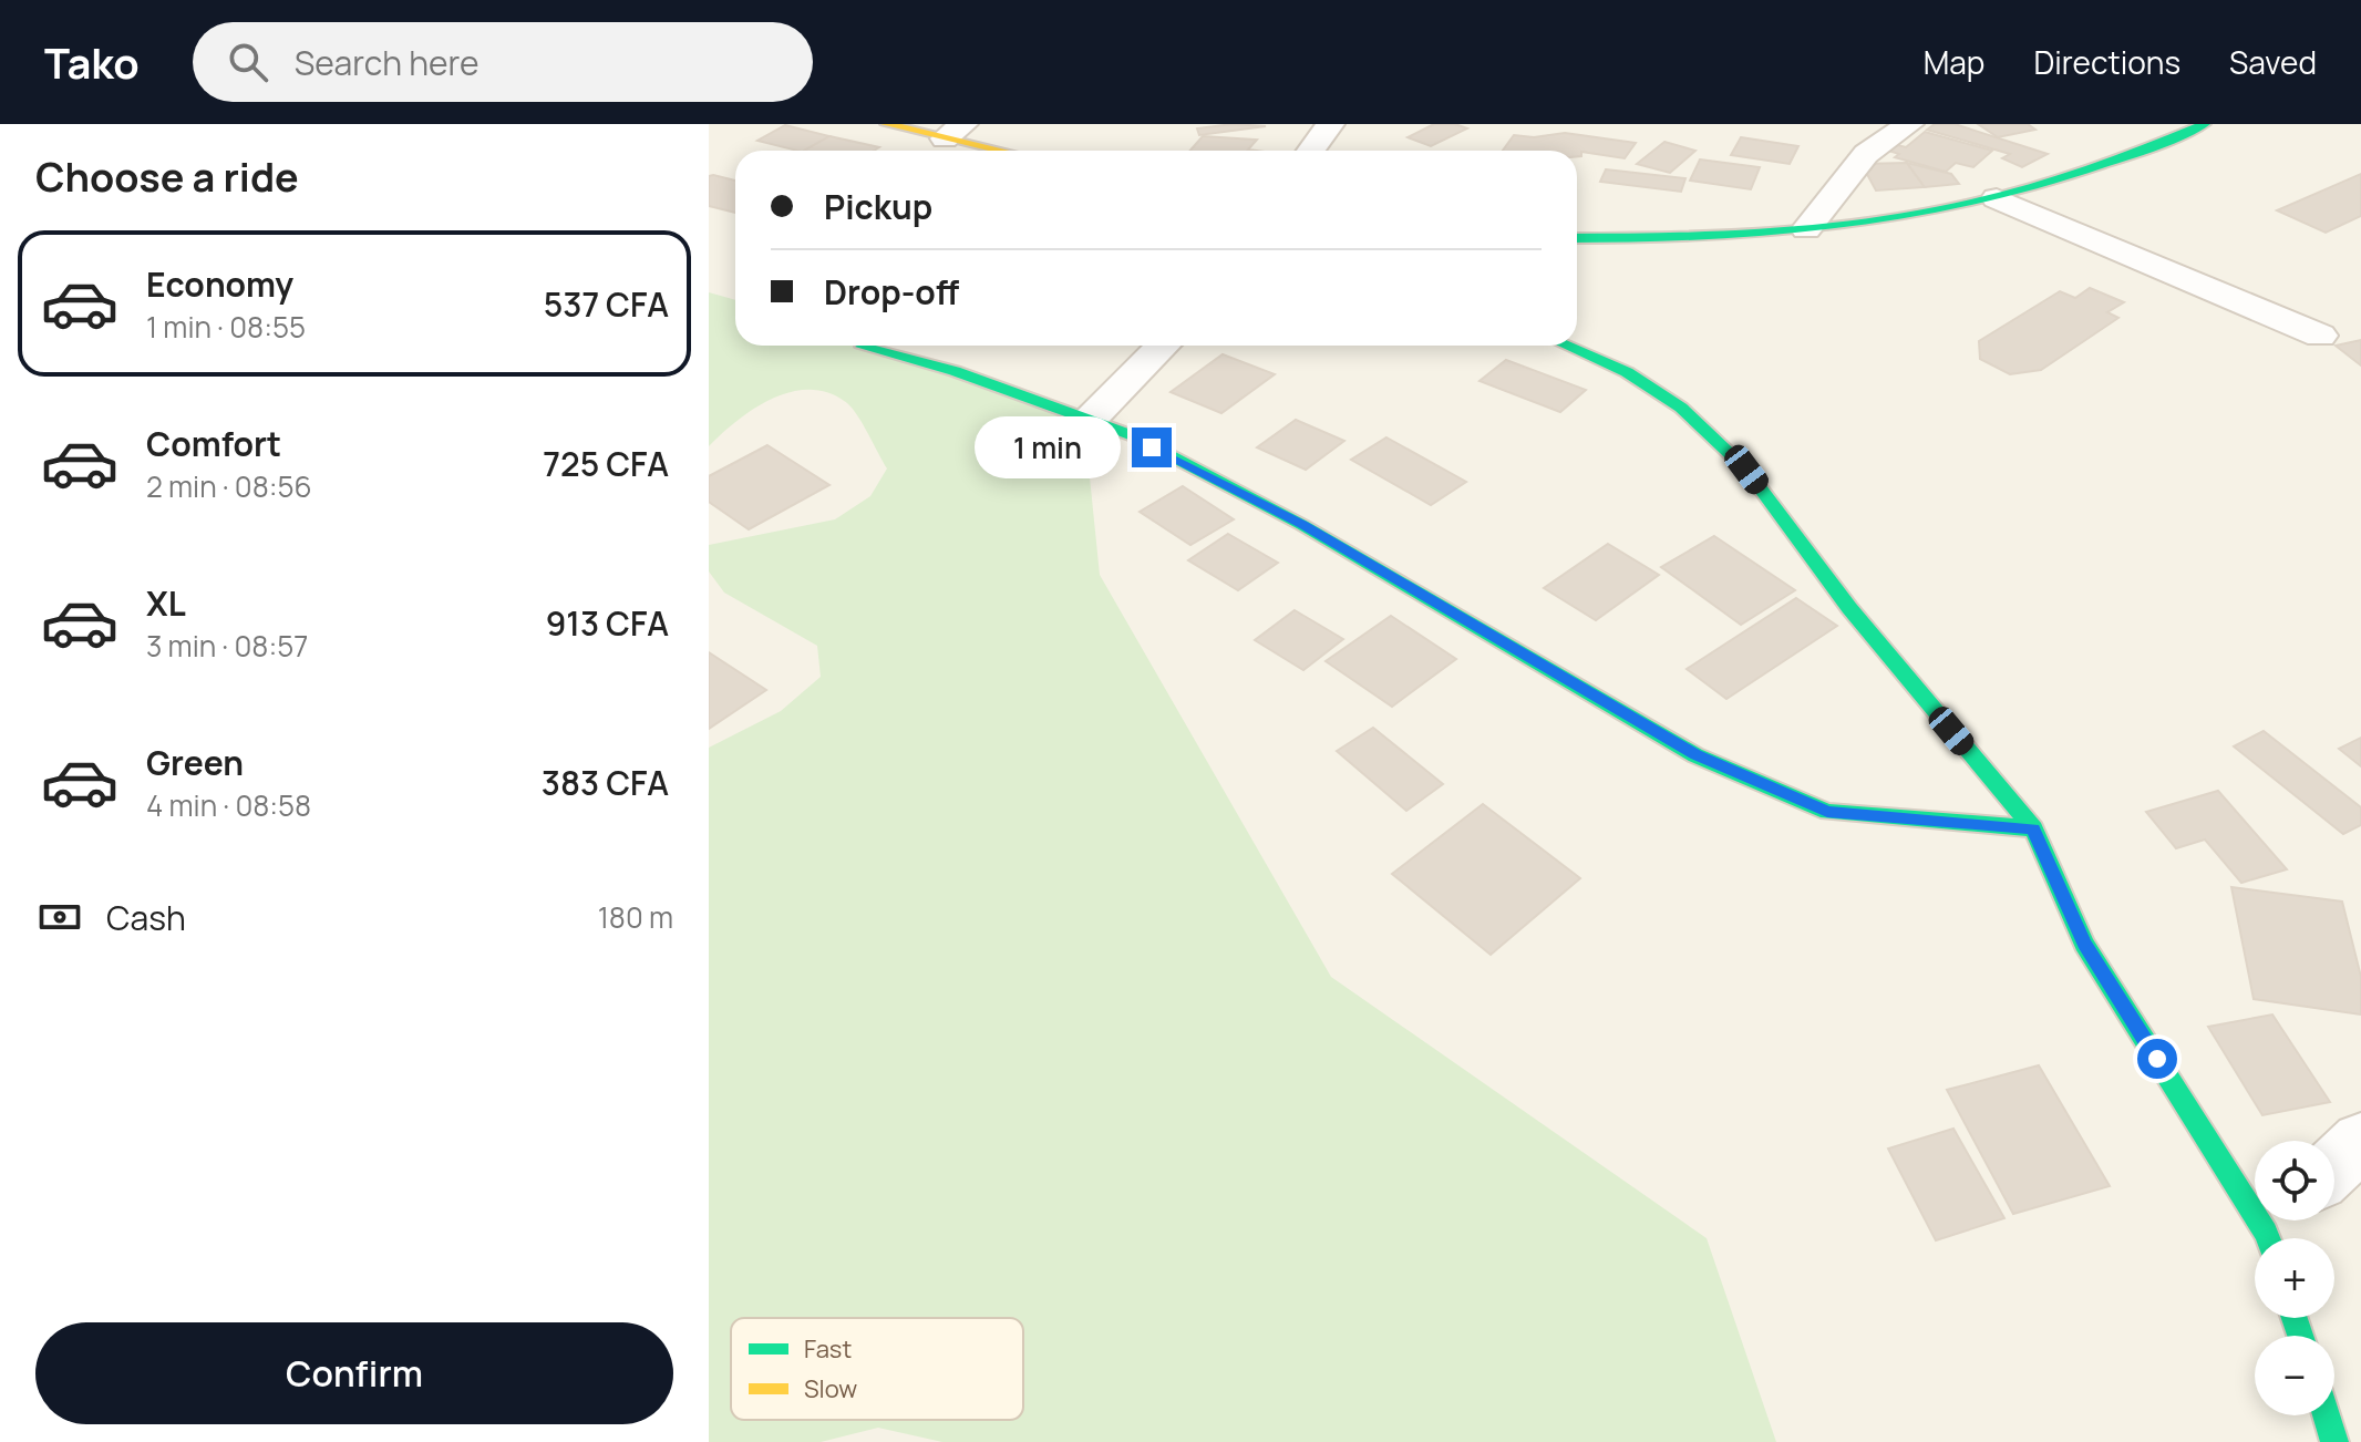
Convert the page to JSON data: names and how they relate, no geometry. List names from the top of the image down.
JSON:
{
  "legend": ["Fast", "Slow"],
  "page": {
    "header": "Tako",
    "search": "Search here",
    "nav": ["Map", "Directions", "Saved"],
    "heading": "Choose a ride",
    "banner": ["Pickup", "Drop-off"],
    "list": [
      {
        "name": "Economy",
        "note": "1 min · 08:55",
        "value": "537 CFA"
      },
      {
        "name": "Comfort",
        "note": "2 min · 08:56",
        "value": "725 CFA"
      },
      {
        "name": "XL",
        "note": "3 min · 08:57",
        "value": "913 CFA"
      },
      {
        "name": "Green",
        "note": "4 min · 08:58",
        "value": "383 CFA"
      }
    ],
    "bubble": "1 min",
    "pay": ["Cash", "180 m"],
    "map_buttons": ["+", "−"],
    "buttons": "Confirm"
  }
}
